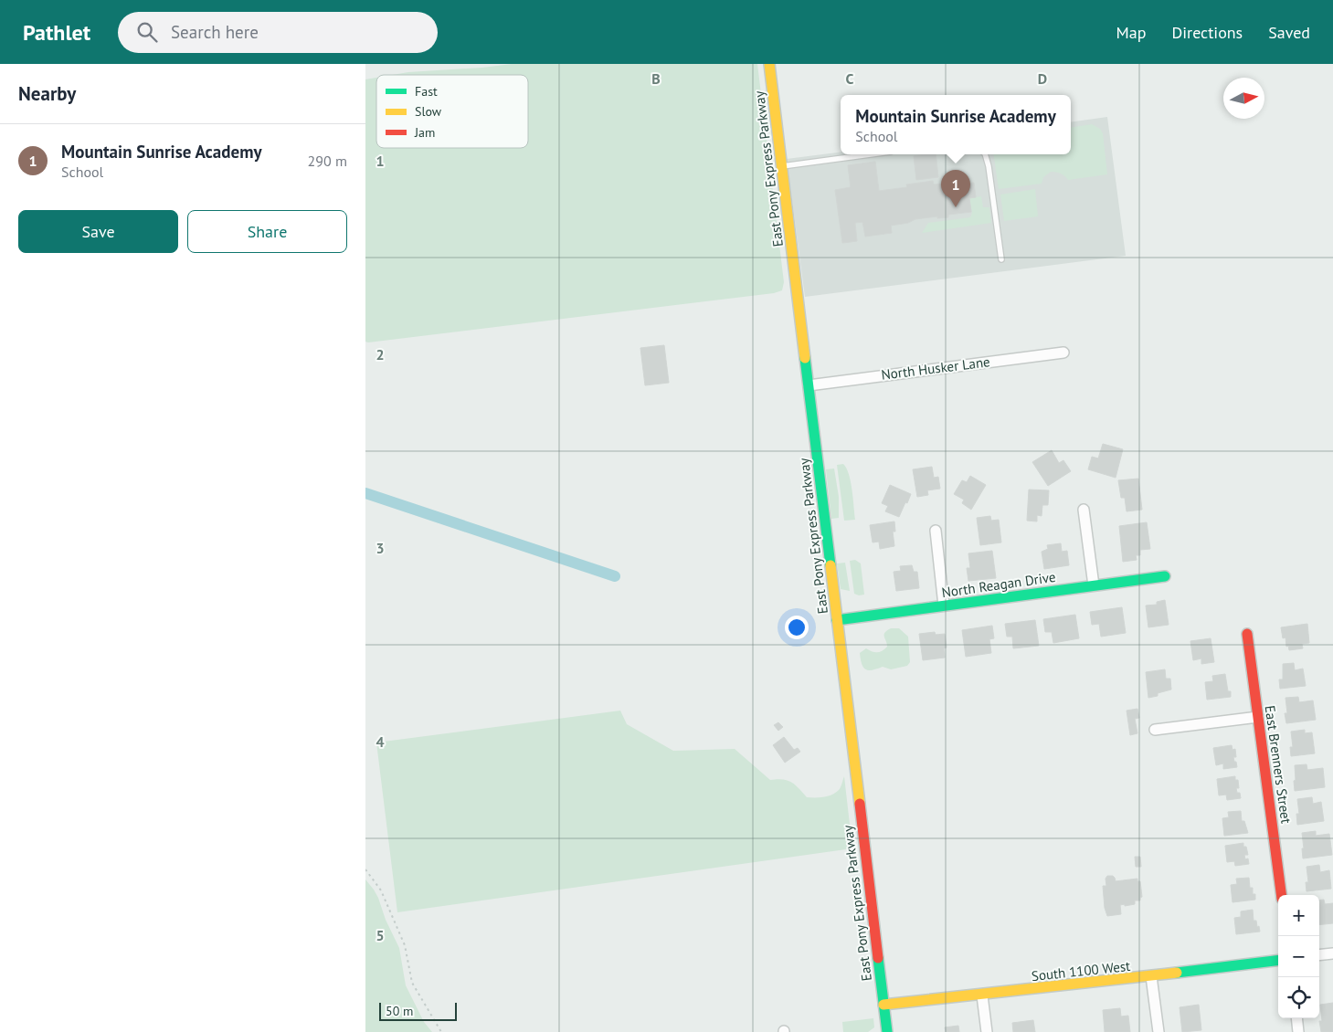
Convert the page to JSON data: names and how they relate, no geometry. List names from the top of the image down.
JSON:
{
  "streets": {
    "street": [
      "East Pony Express Parkway",
      "North Husker Lane",
      "North Reagan Drive",
      "East Brenners Street",
      "South 1100 West"
    ]
  },
  "crossings": [
    ["East Pony Express Parkway", "North Husker Lane"],
    ["East Pony Express Parkway", "North Reagan Drive"],
    ["East Pony Express Parkway", "South 1100 West"]
  ],
  "legend": ["Fast", "Slow", "Jam"],
  "scale_bar": "50 m",
  "north": "right",
  "page": {
    "header": "Pathlet",
    "search": "Search here",
    "nav": ["Map", "Directions", "Saved"],
    "heading": "Nearby",
    "popup": ["Mountain Sunrise Academy", "School"],
    "list": [
      {
        "mark": "1",
        "name": "Mountain Sunrise Academy",
        "note": "School",
        "value": "290 m"
      }
    ],
    "pins": "1",
    "buttons": ["Save", "Share"],
    "map_buttons": ["+", "−"],
    "scale": "50 m"
  },
  "grid": {
    "columns": ["B", "C", "D"],
    "rows": [
      "1",
      "2",
      "3",
      "4",
      "5"
    ]
  }
}
